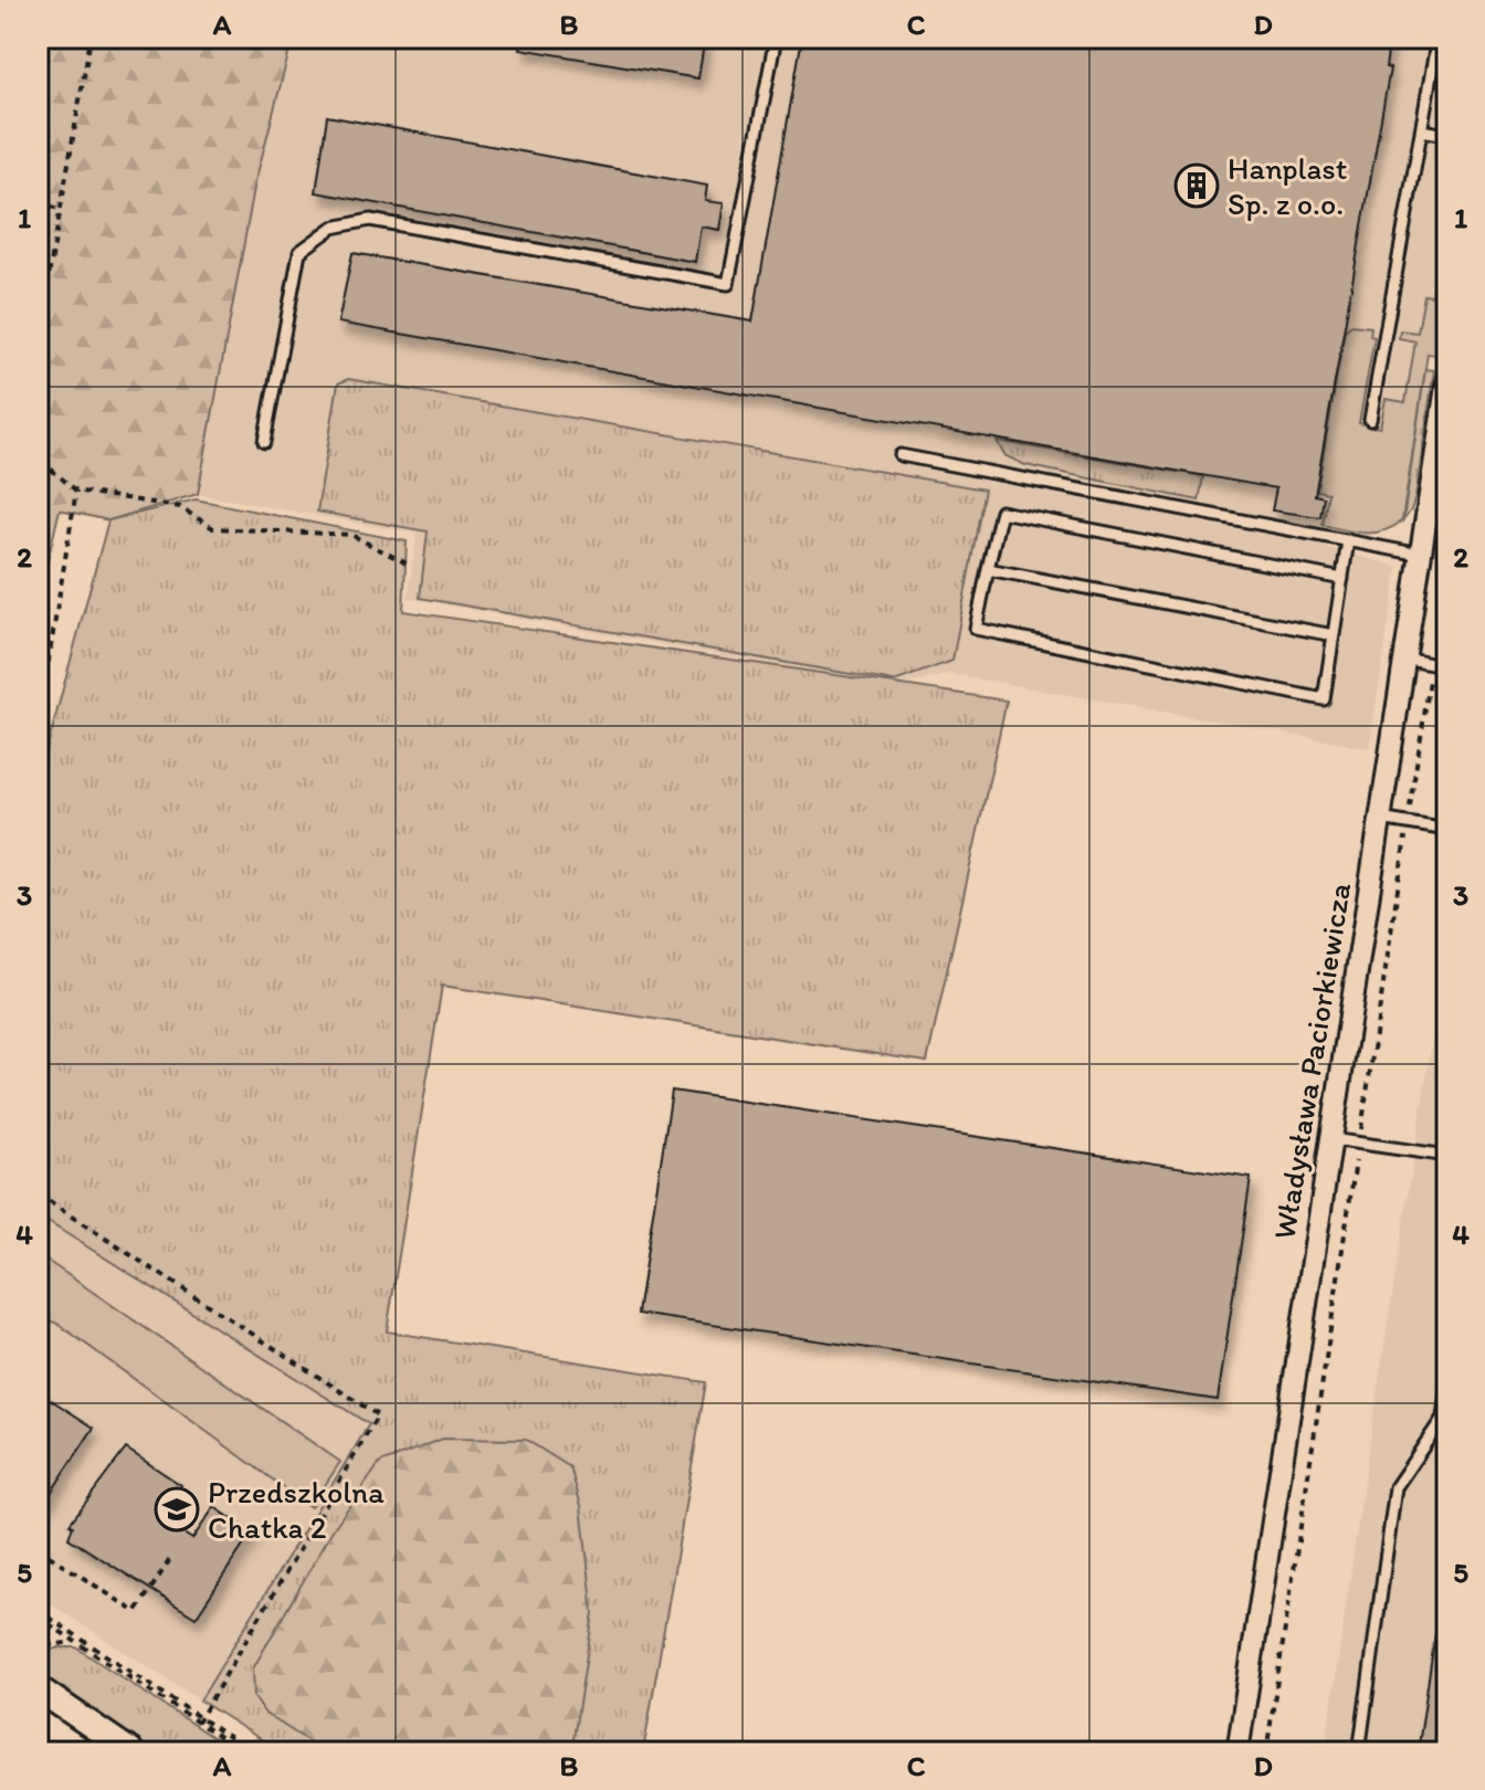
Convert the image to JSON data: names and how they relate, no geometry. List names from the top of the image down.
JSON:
{
  "streets": {
    "street": ["Władysława Paciorkiewicza"]
  },
  "places": {
    "building": ["Hanplast Sp. z o.o."],
    "school or university": ["Przedszkolna Chatka 2"]
  },
  "grid": {
    "columns": [
      "A",
      "B",
      "C",
      "D"
    ],
    "rows": [
      "1",
      "2",
      "3",
      "4",
      "5"
    ]
  }
}
